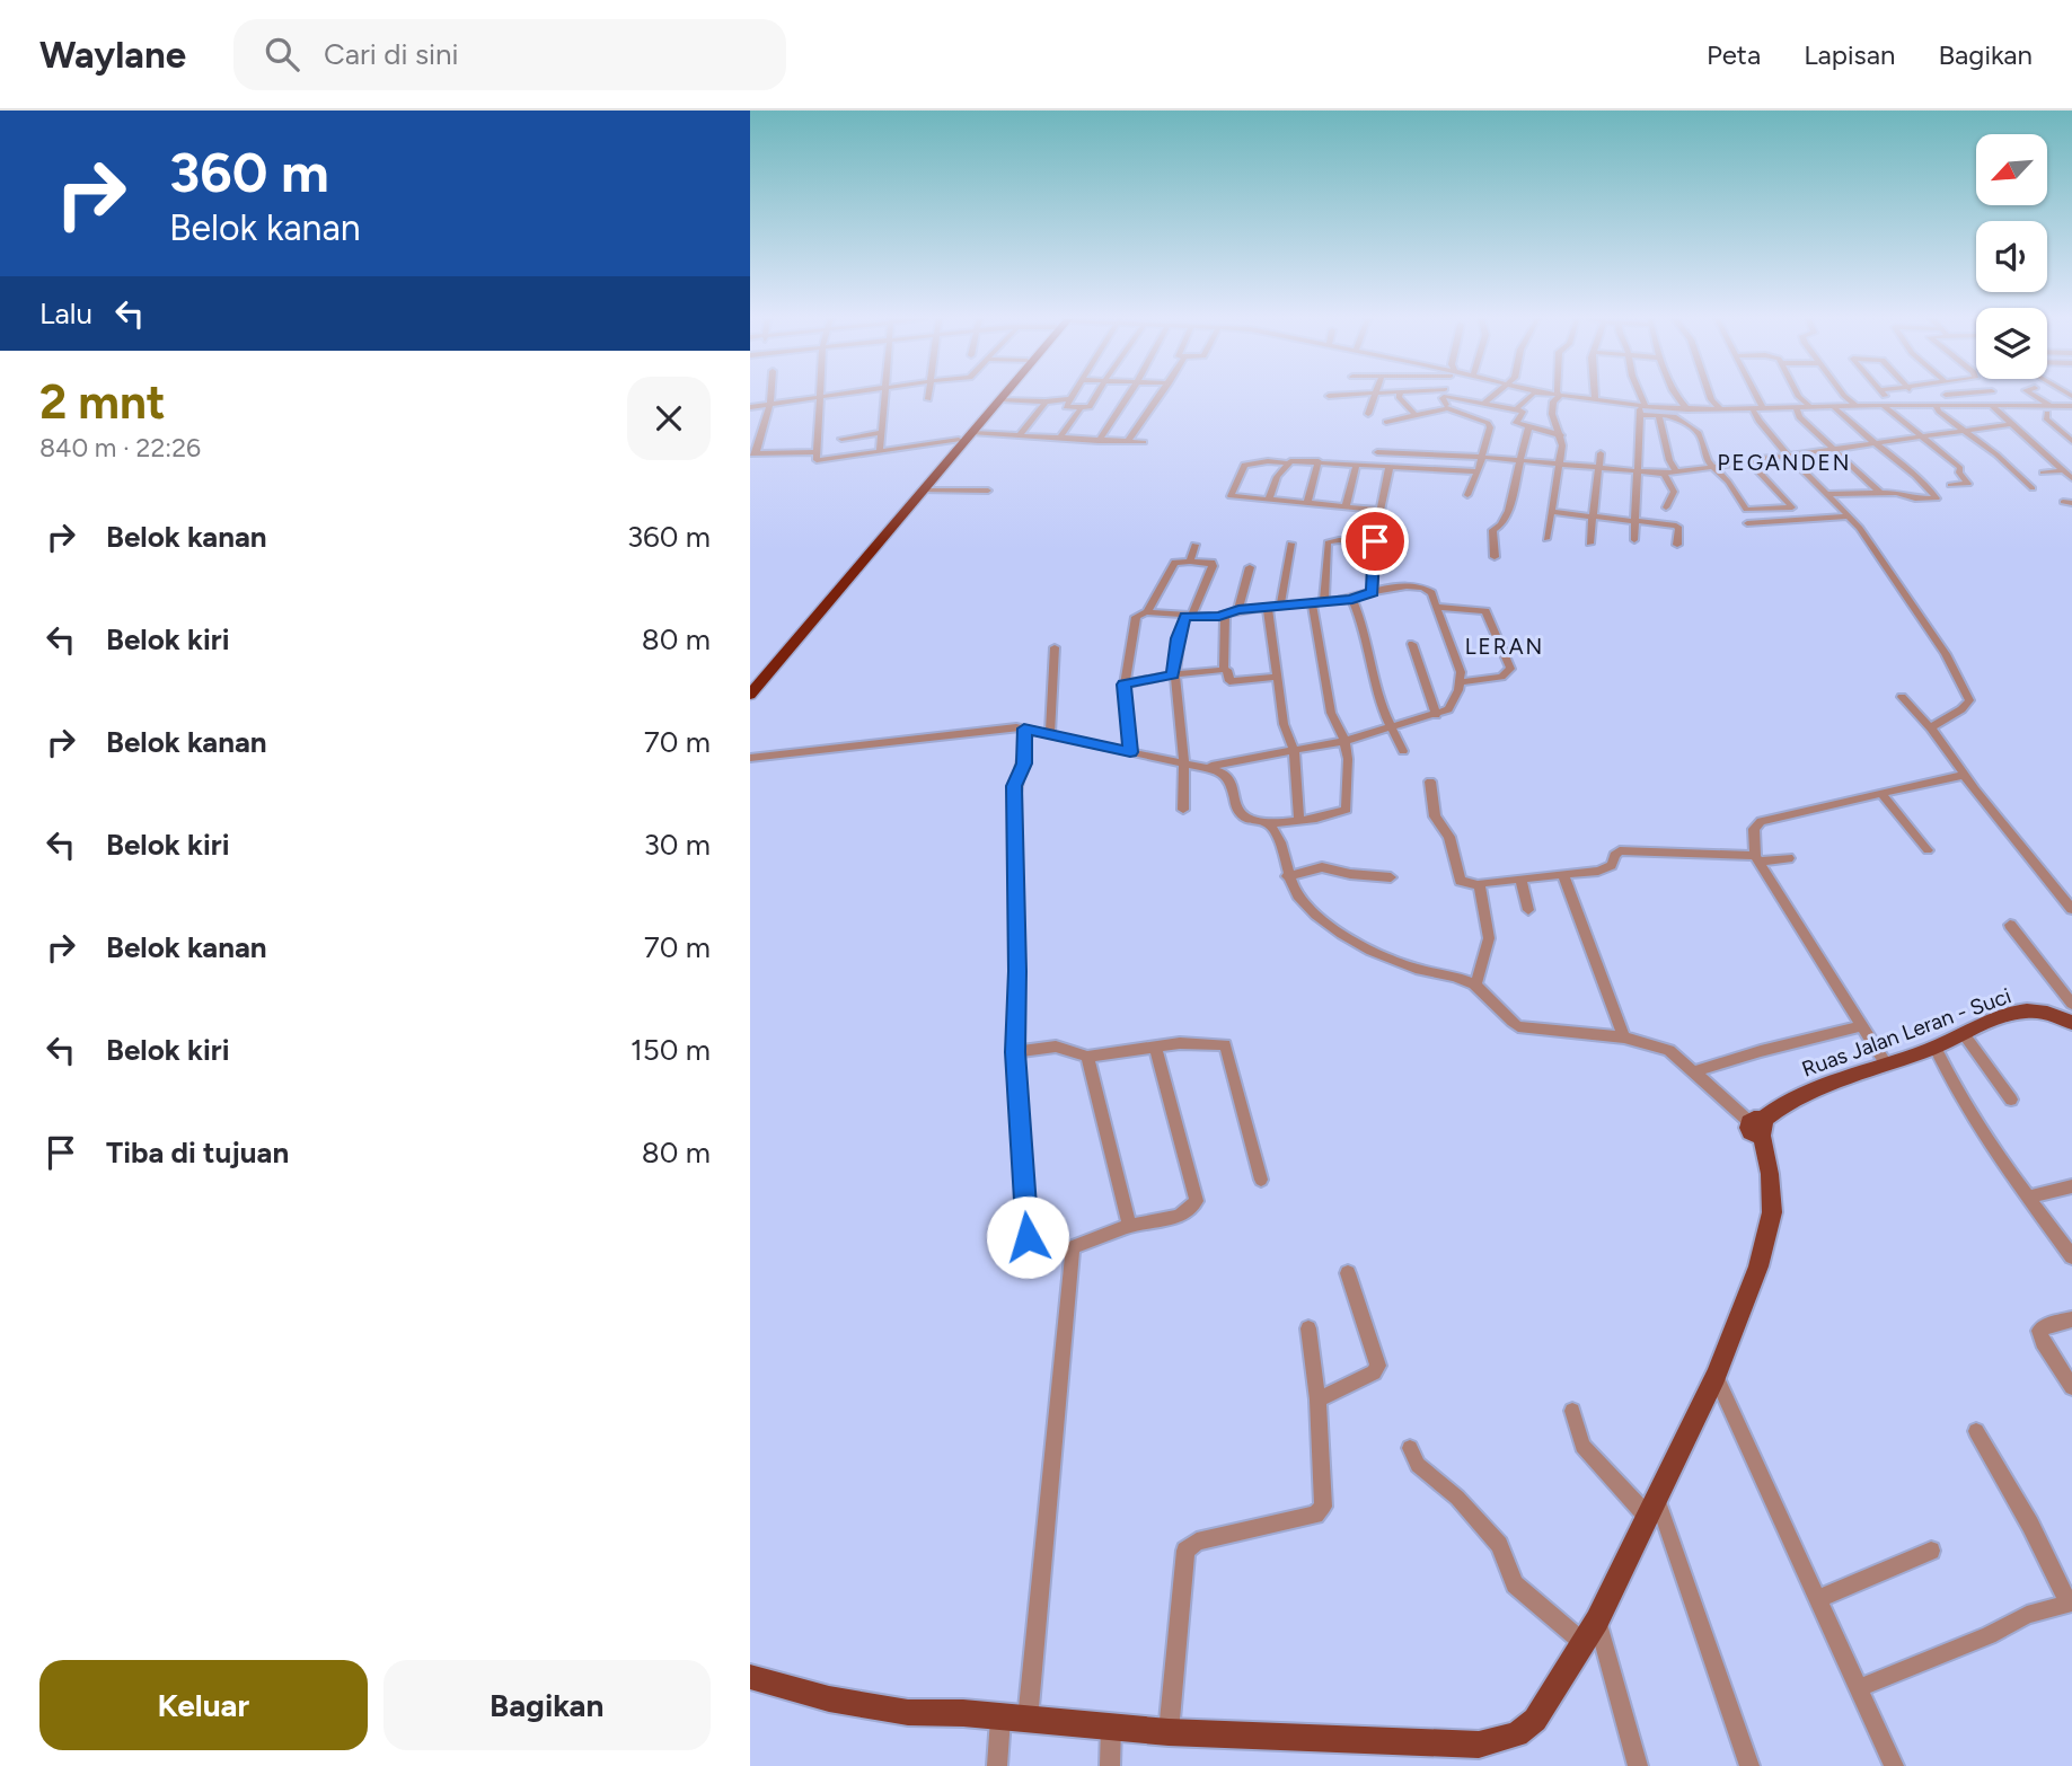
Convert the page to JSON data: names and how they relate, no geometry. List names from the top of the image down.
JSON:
{
  "streets": {
    "main road": ["Ruas Jalan Leran - Suci"]
  },
  "districts": ["PEGANDEN", "LERAN"],
  "north": "bottom left",
  "page": {
    "header": "Waylane",
    "search": "Cari di sini",
    "nav": ["Peta", "Lapisan", "Bagikan"],
    "turn": ["360 m", "Belok kanan"],
    "then": "Lalu",
    "heading": ["2 mnt", "840 m · 22:26"],
    "list": [
      {
        "name": "Belok kanan",
        "value": "360 m"
      },
      {
        "name": "Belok kiri",
        "value": "80 m"
      },
      {
        "name": "Belok kanan",
        "value": "70 m"
      },
      {
        "name": "Belok kiri",
        "value": "30 m"
      },
      {
        "name": "Belok kanan",
        "value": "70 m"
      },
      {
        "name": "Belok kiri",
        "value": "150 m"
      },
      {
        "name": "Tiba di tujuan",
        "value": "80 m"
      }
    ],
    "buttons": ["Keluar", "Bagikan"]
  }
}
